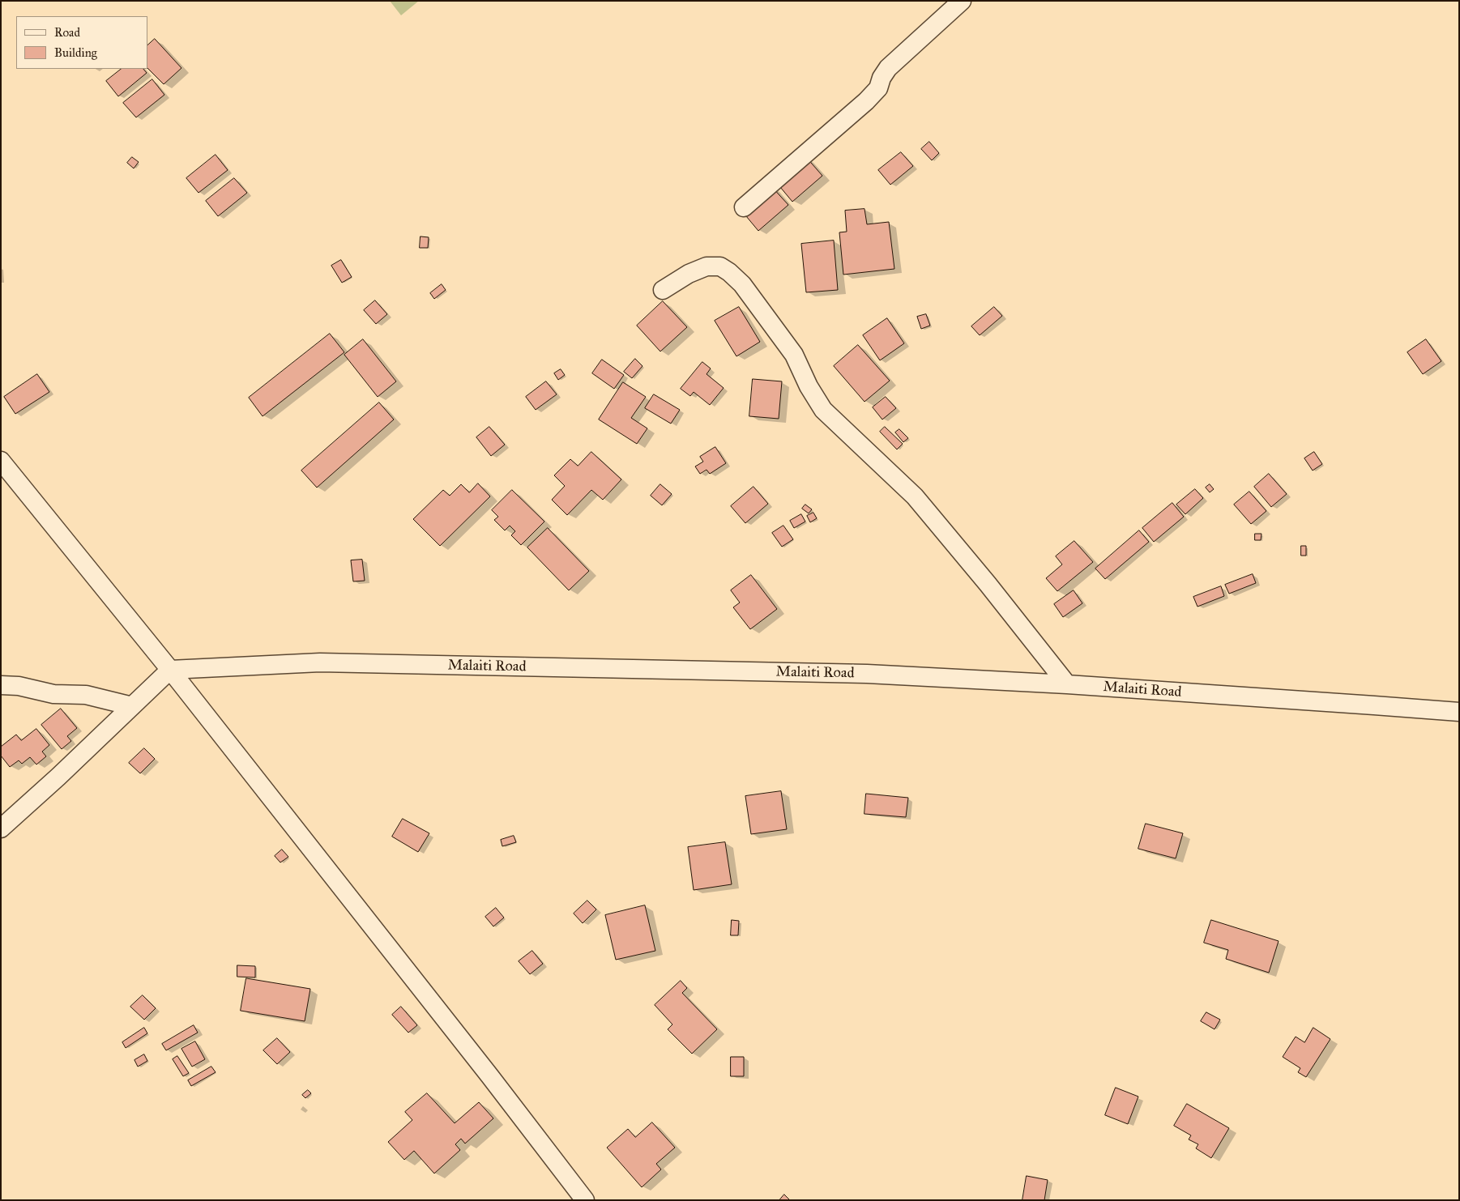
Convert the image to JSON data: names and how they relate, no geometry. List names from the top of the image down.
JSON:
{
  "streets": {
    "street": ["Malaiti Road"]
  },
  "legend": ["Road", "Building"]
}
